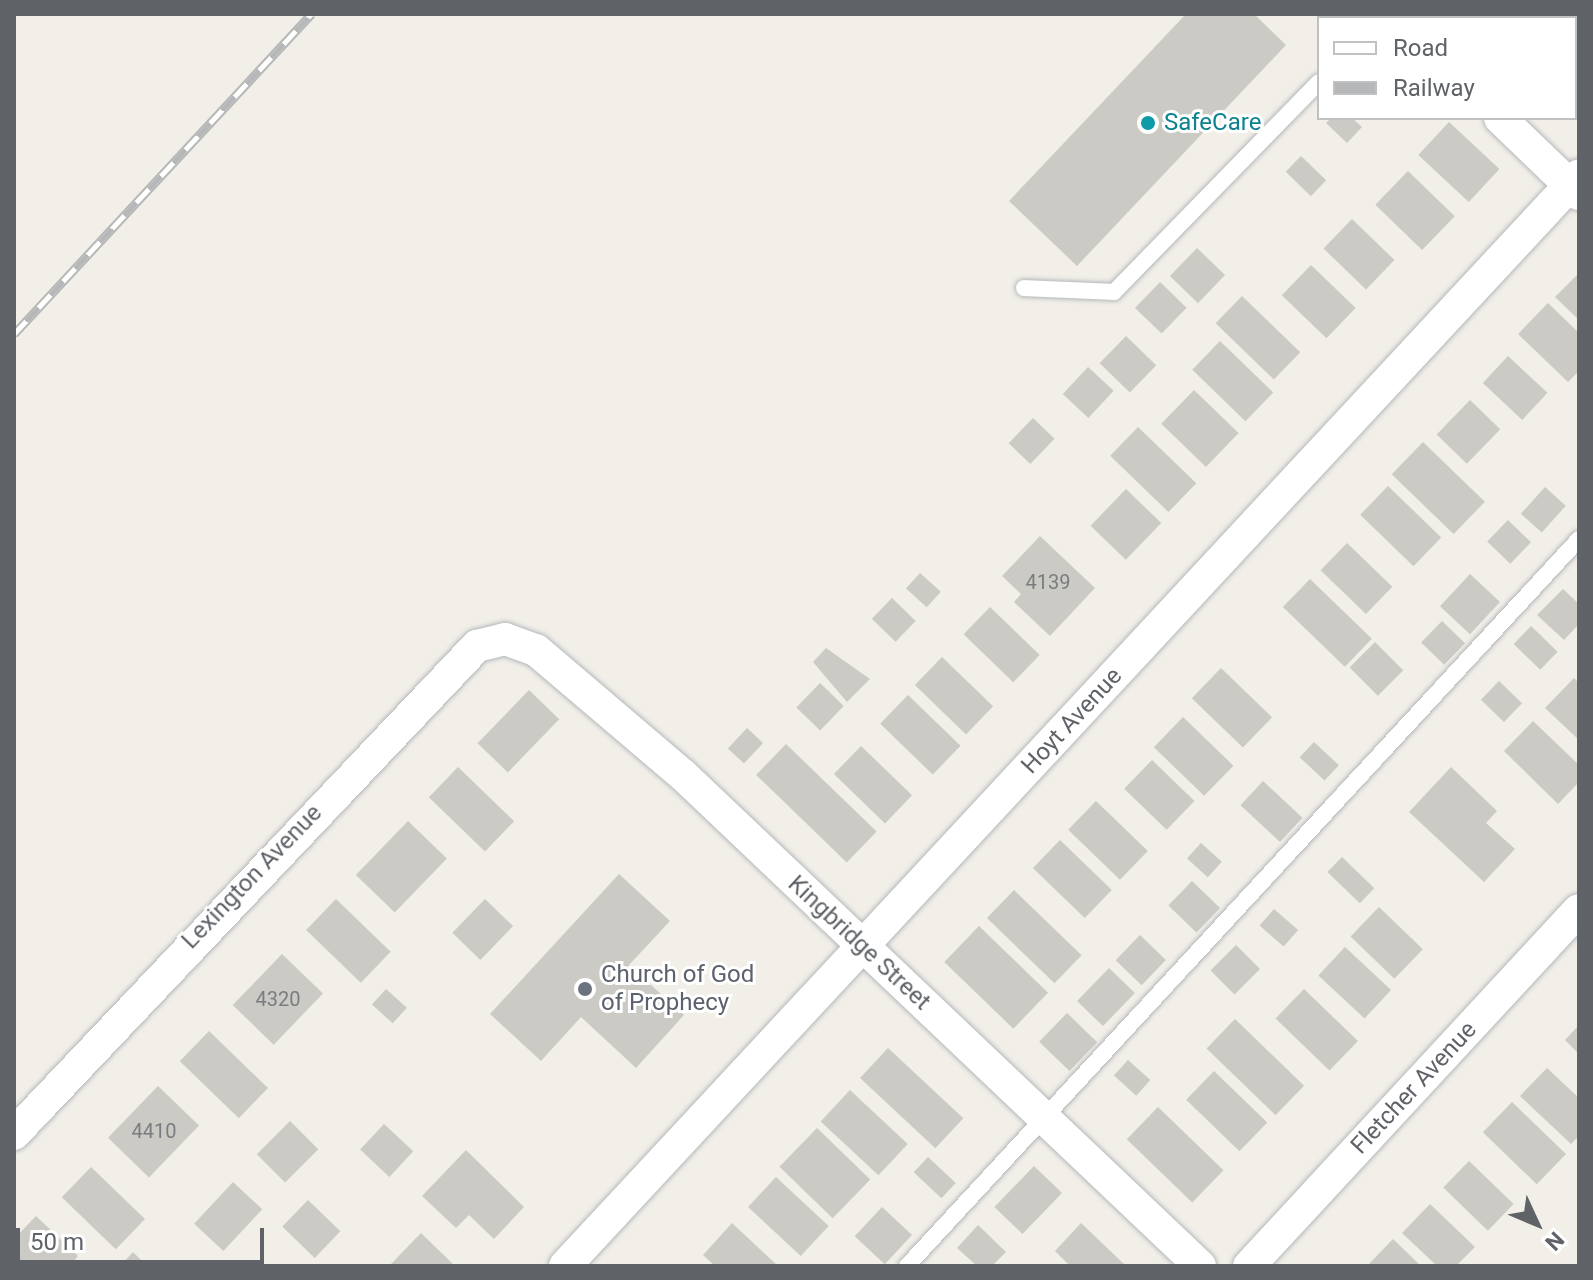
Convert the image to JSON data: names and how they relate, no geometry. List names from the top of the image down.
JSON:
{
  "streets": {
    "street": [
      "Hoyt Avenue",
      "Lexington Avenue",
      "Kingbridge Street",
      "Fletcher Avenue"
    ]
  },
  "crossings": [
    ["Hoyt Avenue", "Kingbridge Street"],
    ["Lexington Avenue", "Kingbridge Street"]
  ],
  "places": ["SafeCare", "Church of God of Prophecy"],
  "house_numbers": ["4139", "4320", "4410"],
  "legend": ["Road", "Railway"],
  "scale_bar": "50 m",
  "north": "bottom right"
}
